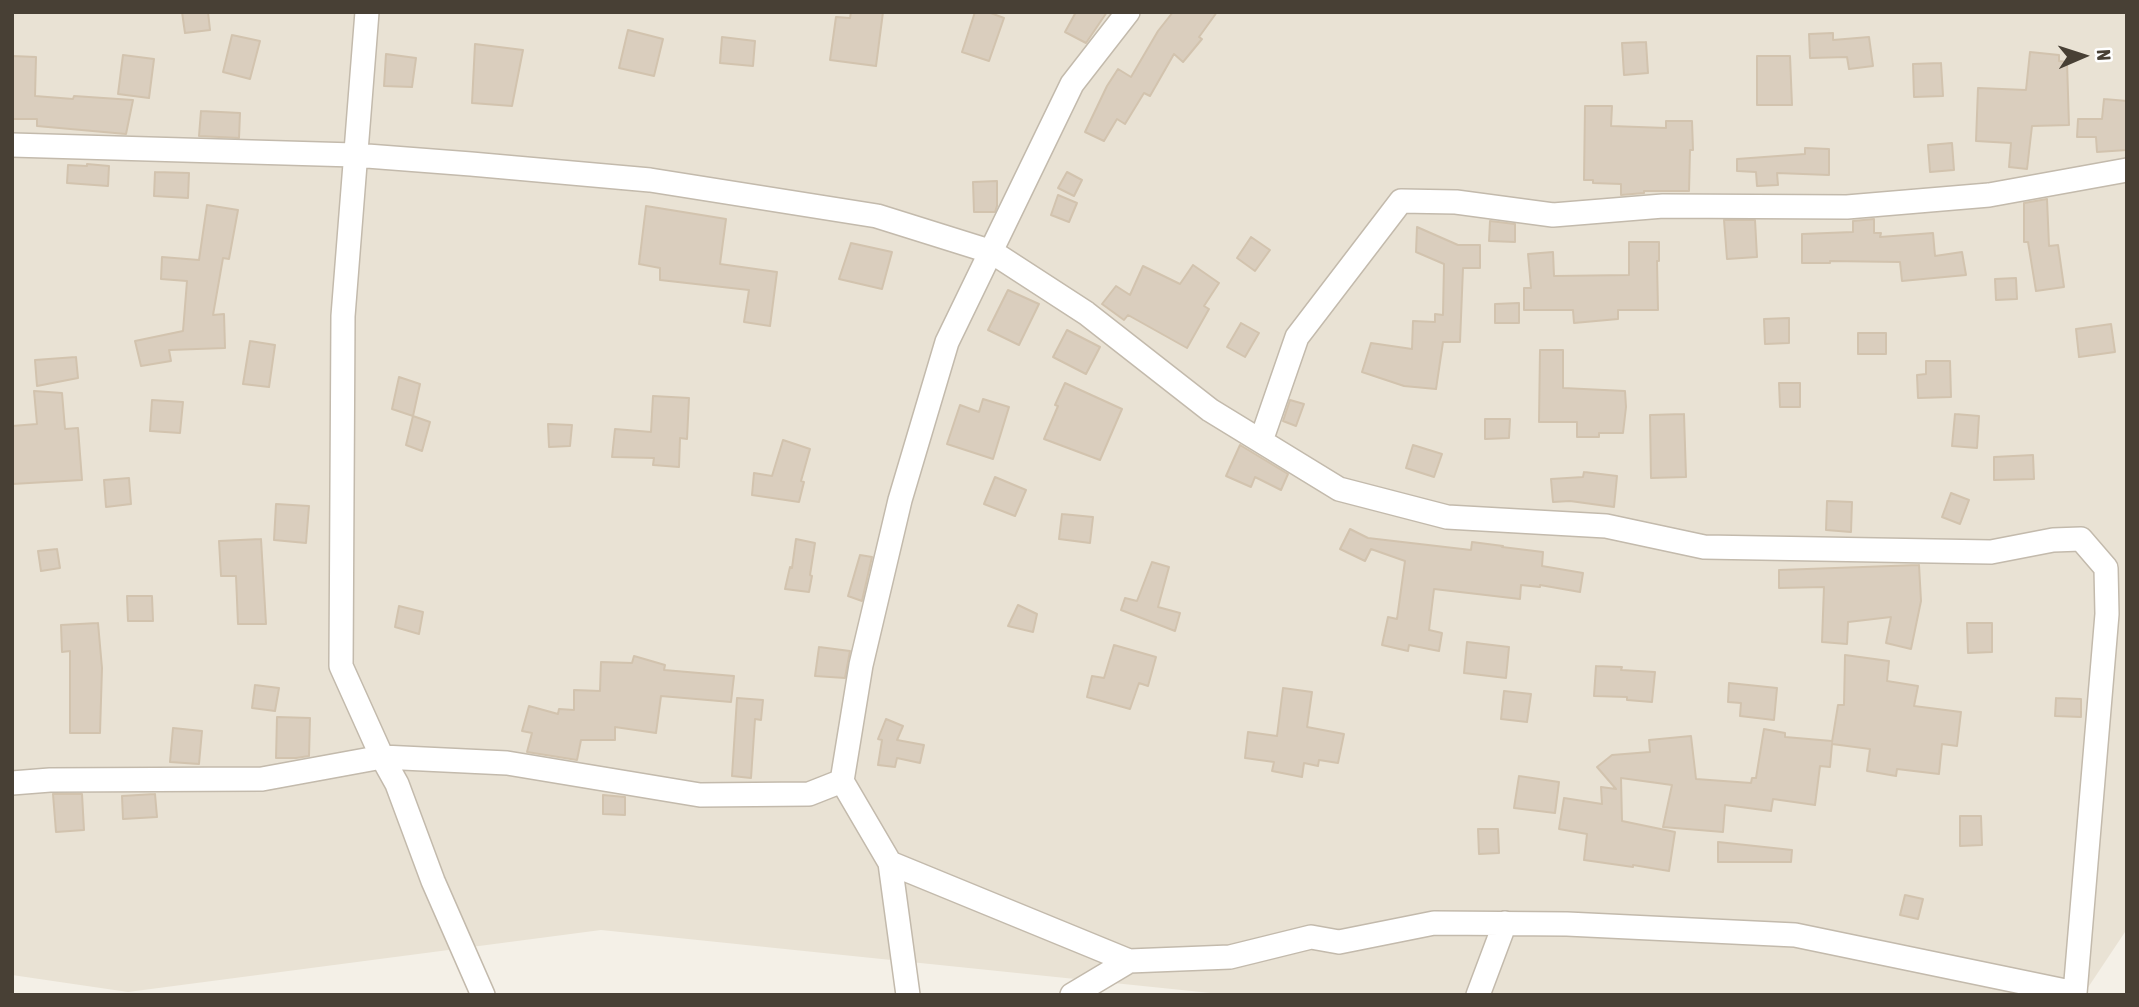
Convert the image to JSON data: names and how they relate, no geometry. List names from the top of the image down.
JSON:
{
  "north": "right"
}
